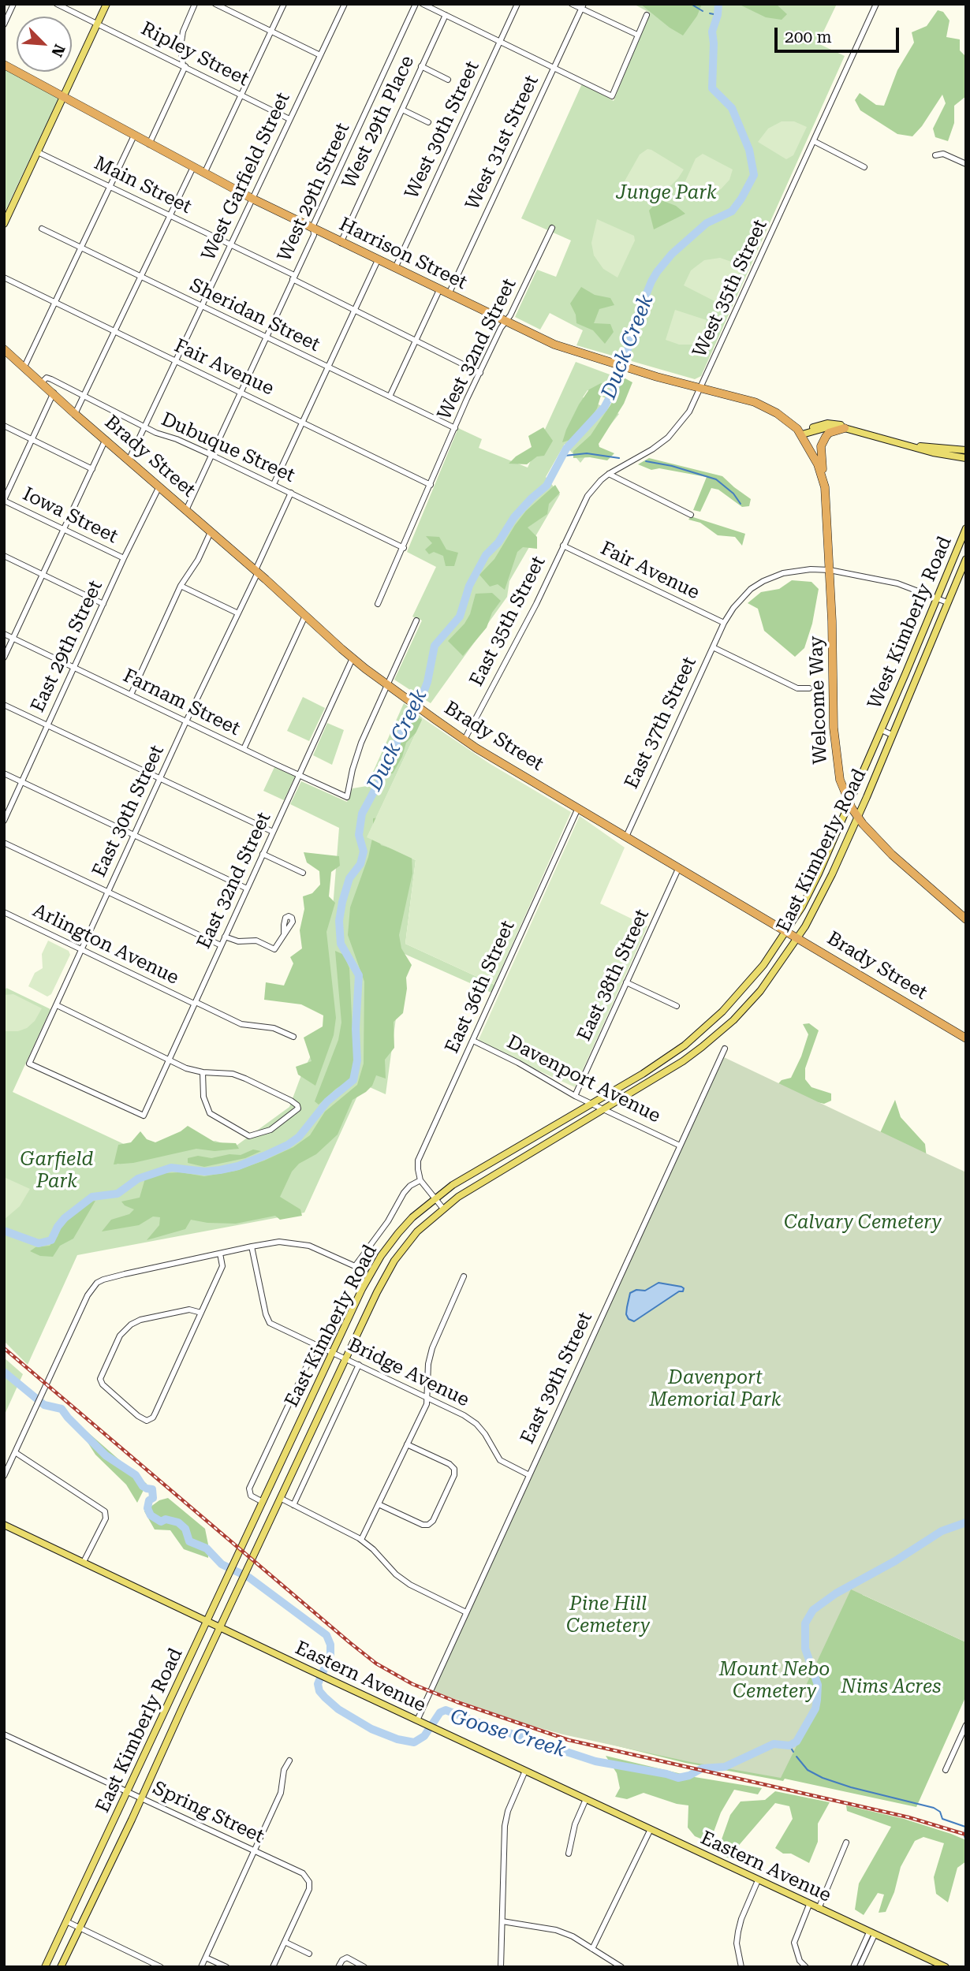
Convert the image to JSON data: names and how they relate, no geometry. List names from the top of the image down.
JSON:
{
  "streets": {
    "highway": ["Harrison Street", "Brady Street", "Welcome Way"],
    "main road": ["West Kimberly Road", "East Kimberly Road", "Eastern Avenue"],
    "street": [
      "Ripley Street",
      "West 29th Place",
      "West 30th Street",
      "West 31st Street",
      "West Garfield Street",
      "Main Street",
      "West 29th Street",
      "West 35th Street",
      "Sheridan Street",
      "West 32nd Street",
      "Fair Avenue",
      "Dubuque Street",
      "Iowa Street",
      "East 35th Street",
      "East 29th Street",
      "Farnam Street",
      "East 37th Street",
      "East 30th Street",
      "East 32nd Street",
      "Arlington Avenue",
      "East 38th Street",
      "East 36th Street",
      "Davenport Avenue",
      "Bridge Avenue",
      "East 39th Street",
      "Spring Street"
    ]
  },
  "crossings": [
    ["Ripley Street", "West Garfield Street"],
    ["West 29th Place", "Harrison Street"],
    ["West 30th Street", "Harrison Street"],
    ["West 31st Street", "Harrison Street"],
    ["West Garfield Street", "Main Street"],
    ["West Garfield Street", "Harrison Street"],
    ["West Garfield Street", "Sheridan Street"],
    ["West Garfield Street", "Fair Avenue"],
    ["West Garfield Street", "Dubuque Street"],
    ["West Garfield Street", "Brady Street"],
    ["Main Street", "West 29th Street"],
    ["Main Street", "West 32nd Street"],
    ["West 29th Street", "Harrison Street"],
    ["West 29th Street", "Sheridan Street"],
    ["West 29th Street", "Fair Avenue"],
    ["Harrison Street", "West 35th Street"],
    ["Harrison Street", "West 32nd Street"],
    ["Harrison Street", "Welcome Way"],
    ["West 35th Street", "Fair Avenue"],
    ["West 35th Street", "East 35th Street"],
    ["Sheridan Street", "West 32nd Street"],
    ["West 32nd Street", "Fair Avenue"],
    ["Fair Avenue", "East 35th Street"],
    ["Fair Avenue", "East 37th Street"],
    ["Dubuque Street", "Brady Street"],
    ["Dubuque Street", "East 30th Street"],
    ["Brady Street", "East 35th Street"],
    ["Brady Street", "East 29th Street"],
    ["Brady Street", "Farnam Street"],
    ["Brady Street", "East 37th Street"],
    ["Brady Street", "East 30th Street"],
    ["Brady Street", "East Kimberly Road"],
    ["Brady Street", "East 32nd Street"],
    ["Brady Street", "East 38th Street"],
    ["Brady Street", "East 36th Street"],
    ["Iowa Street", "East 29th Street"],
    ["West Kimberly Road", "East Kimberly Road"],
    ["East 29th Street", "Farnam Street"],
    ["Welcome Way", "East 37th Street"],
    ["Welcome Way", "East Kimberly Road"],
    ["Farnam Street", "East 30th Street"],
    ["Farnam Street", "East 32nd Street"],
    ["East 30th Street", "East 32nd Street"],
    ["East 30th Street", "Arlington Avenue"],
    ["East Kimberly Road", "Davenport Avenue"],
    ["East Kimberly Road", "Bridge Avenue"],
    ["East Kimberly Road", "Eastern Avenue"],
    ["East Kimberly Road", "Spring Street"],
    ["East 32nd Street", "Arlington Avenue"],
    ["East 38th Street", "Davenport Avenue"],
    ["East 36th Street", "Davenport Avenue"],
    ["Davenport Avenue", "East 39th Street"],
    ["Bridge Avenue", "East 39th Street"],
    ["East 39th Street", "Eastern Avenue"]
  ],
  "water": ["Duck Creek", "Goose Creek"],
  "parks": [
    "Junge Park",
    "Garfield Park",
    "Calvary Cemetery",
    "Davenport Memorial Park",
    "Pine Hill Cemetery",
    "Mount Nebo Cemetery",
    "Nims Acres"
  ],
  "scale_bar": "200 m",
  "north": "bottom right"
}
